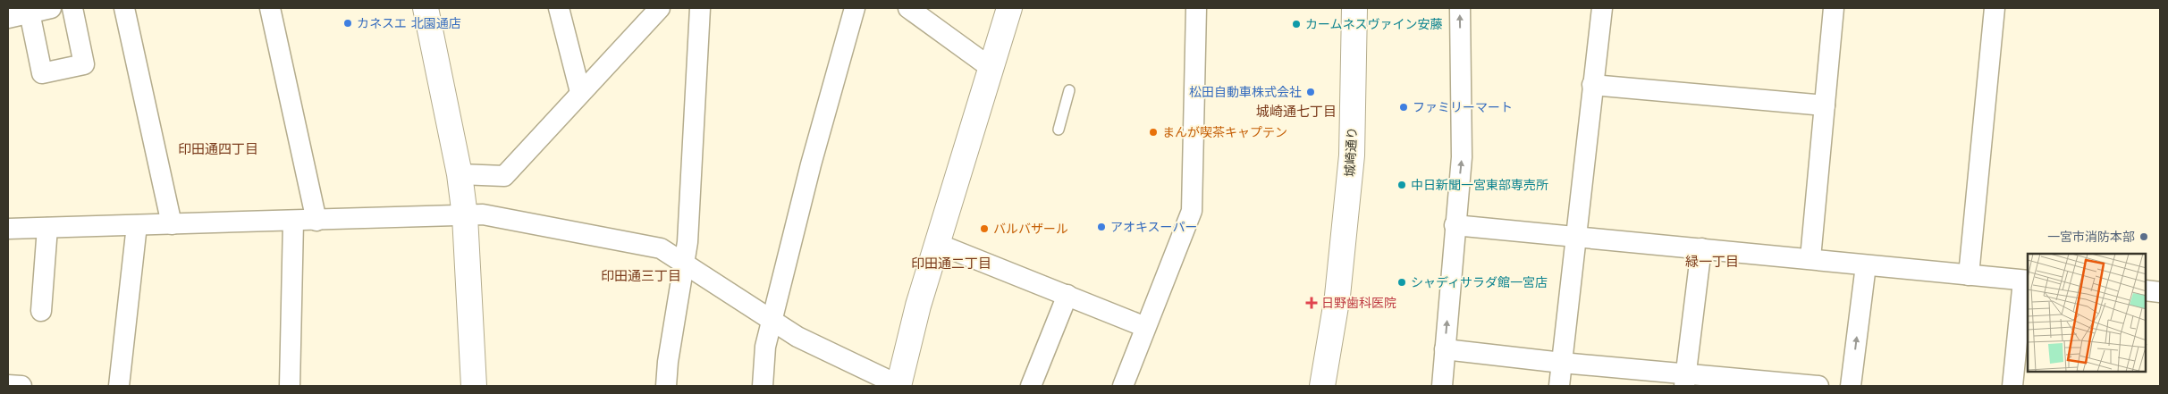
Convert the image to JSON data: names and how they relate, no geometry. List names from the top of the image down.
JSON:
{
  "streets": {
    "street": ["城崎通り"]
  },
  "districts": [
    "城崎通七丁目",
    "印田通四丁目",
    "緑一丁目",
    "印田通二丁目",
    "印田通三丁目"
  ],
  "places": {
    "other": [
      "カネスエ 北園通店",
      "カームネスヴァイン安藤",
      "松田自動車株式会社",
      "ファミリーマート",
      "まんが喫茶キャプテン",
      "中日新聞一宮東部専売所",
      "アオキスーパー",
      "バルバザール",
      "一宮市消防本部",
      "シャディサラダ館一宮店"
    ],
    "health": ["日野歯科医院"]
  }
}
